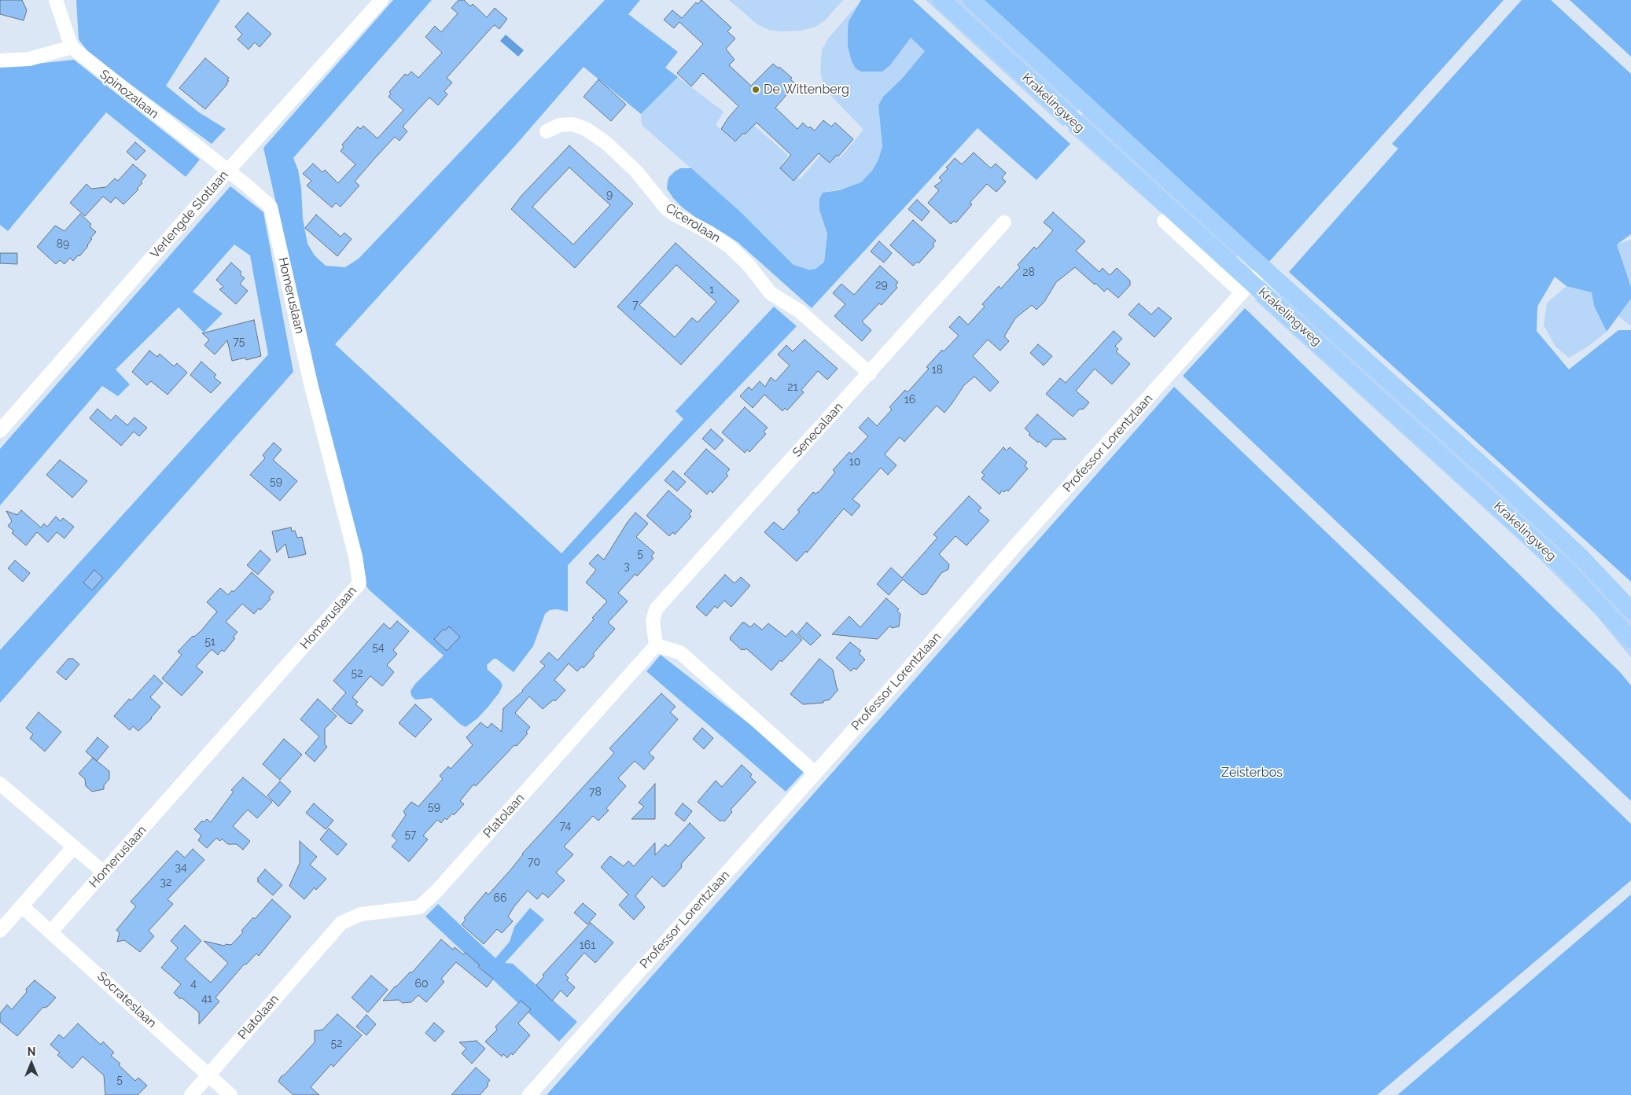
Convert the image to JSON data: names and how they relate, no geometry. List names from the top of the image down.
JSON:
{
  "streets": {
    "main road": ["Krakelingweg"],
    "street": [
      "Spinozalaan",
      "Verlengde Slotlaan",
      "Cicerolaan",
      "Homeruslaan",
      "Senecalaan",
      "Professor Lorentzlaan",
      "Platolaan",
      "Socrateslaan"
    ]
  },
  "crossings": [
    ["Spinozalaan", "Verlengde Slotlaan"],
    ["Spinozalaan", "Homeruslaan"],
    ["Krakelingweg", "Professor Lorentzlaan"],
    ["Verlengde Slotlaan", "Homeruslaan"],
    ["Cicerolaan", "Senecalaan"],
    ["Homeruslaan", "Socrateslaan"],
    ["Senecalaan", "Platolaan"],
    ["Platolaan", "Socrateslaan"]
  ],
  "parks": ["Zeisterbos"],
  "places": ["De Wittenberg"],
  "house_numbers": [
    "9",
    "89",
    "28",
    "29",
    "1",
    "7",
    "75",
    "18",
    "21",
    "16",
    "10",
    "59",
    "5",
    "3",
    "51",
    "54",
    "52",
    "78",
    "59",
    "74",
    "57",
    "70",
    "34",
    "32",
    "66",
    "161",
    "4",
    "60",
    "41",
    "52",
    "5"
  ],
  "north": "top"
}
